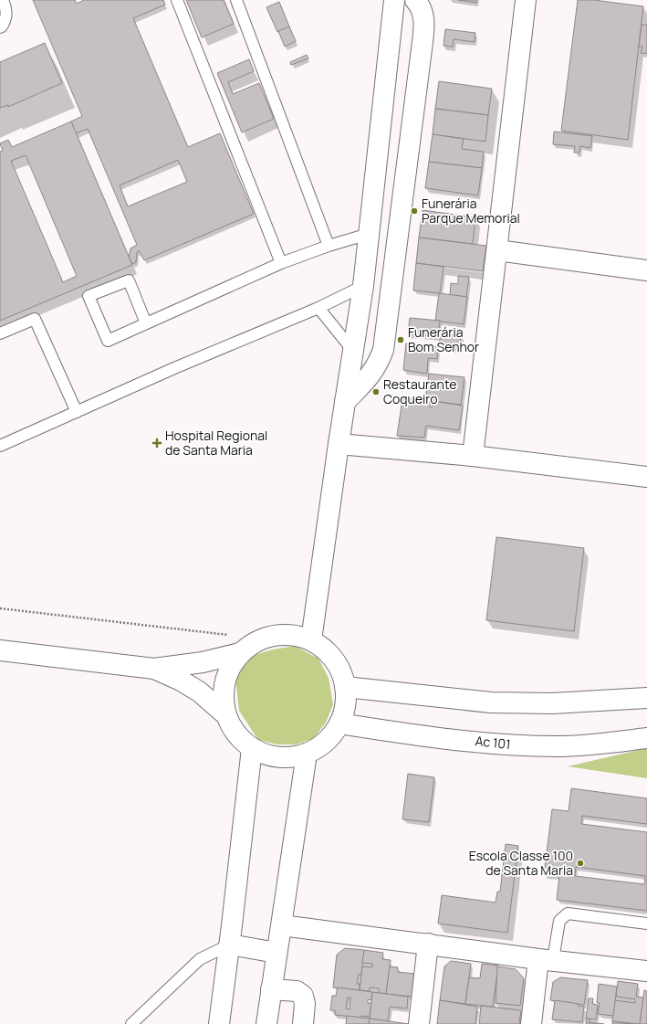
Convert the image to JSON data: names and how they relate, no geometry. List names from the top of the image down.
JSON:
{
  "streets": {
    "street": ["Ac 101"]
  },
  "places": {
    "other": [
      "Funerária Parque Memorial",
      "Funerária Bom Senhor",
      "Restaurante Coqueiro",
      "Escola Classe 100 de Santa Maria"
    ],
    "health": ["Hospital Regional de Santa Maria"]
  }
}
